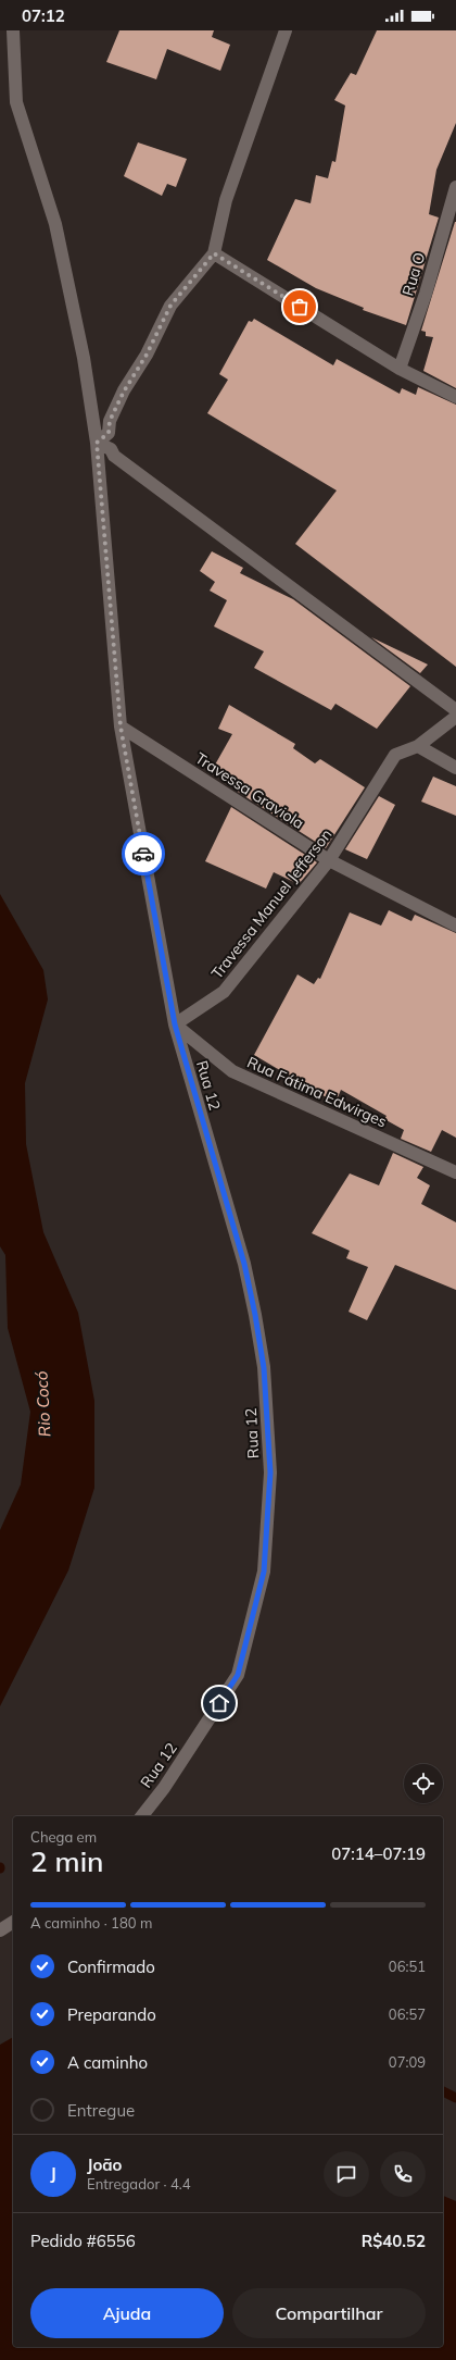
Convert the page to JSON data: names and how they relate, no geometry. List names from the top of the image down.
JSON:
{
  "streets": {
    "street": [
      "Rua O",
      "Travessa Graviola",
      "Travessa Manuel Jefferson",
      "Rua 12",
      "Rua Fátima Edwirges"
    ]
  },
  "crossings": [
    ["Travessa Graviola", "Travessa Manuel Jefferson"],
    ["Travessa Graviola", "Rua 12"],
    ["Travessa Manuel Jefferson", "Rua 12"],
    ["Travessa Manuel Jefferson", "Rua Fátima Edwirges"],
    ["Rua 12", "Rua Fátima Edwirges"]
  ],
  "water": ["Rio Cocó"],
  "page": {
    "status": "07:12",
    "heading": ["2 min", "Chega em", "07:14–07:19"],
    "panel": [
      "João",
      "Entregador · 4.4",
      "Pedido #6556",
      "R$40.52"
    ],
    "bar": "A caminho · 180 m",
    "list": [
      ["Confirmado", "06:51"],
      ["Preparando", "06:57"],
      ["A caminho", "07:09"],
      "Entregue"
    ],
    "round": "J",
    "buttons": ["Ajuda", "Compartilhar"]
  }
}
